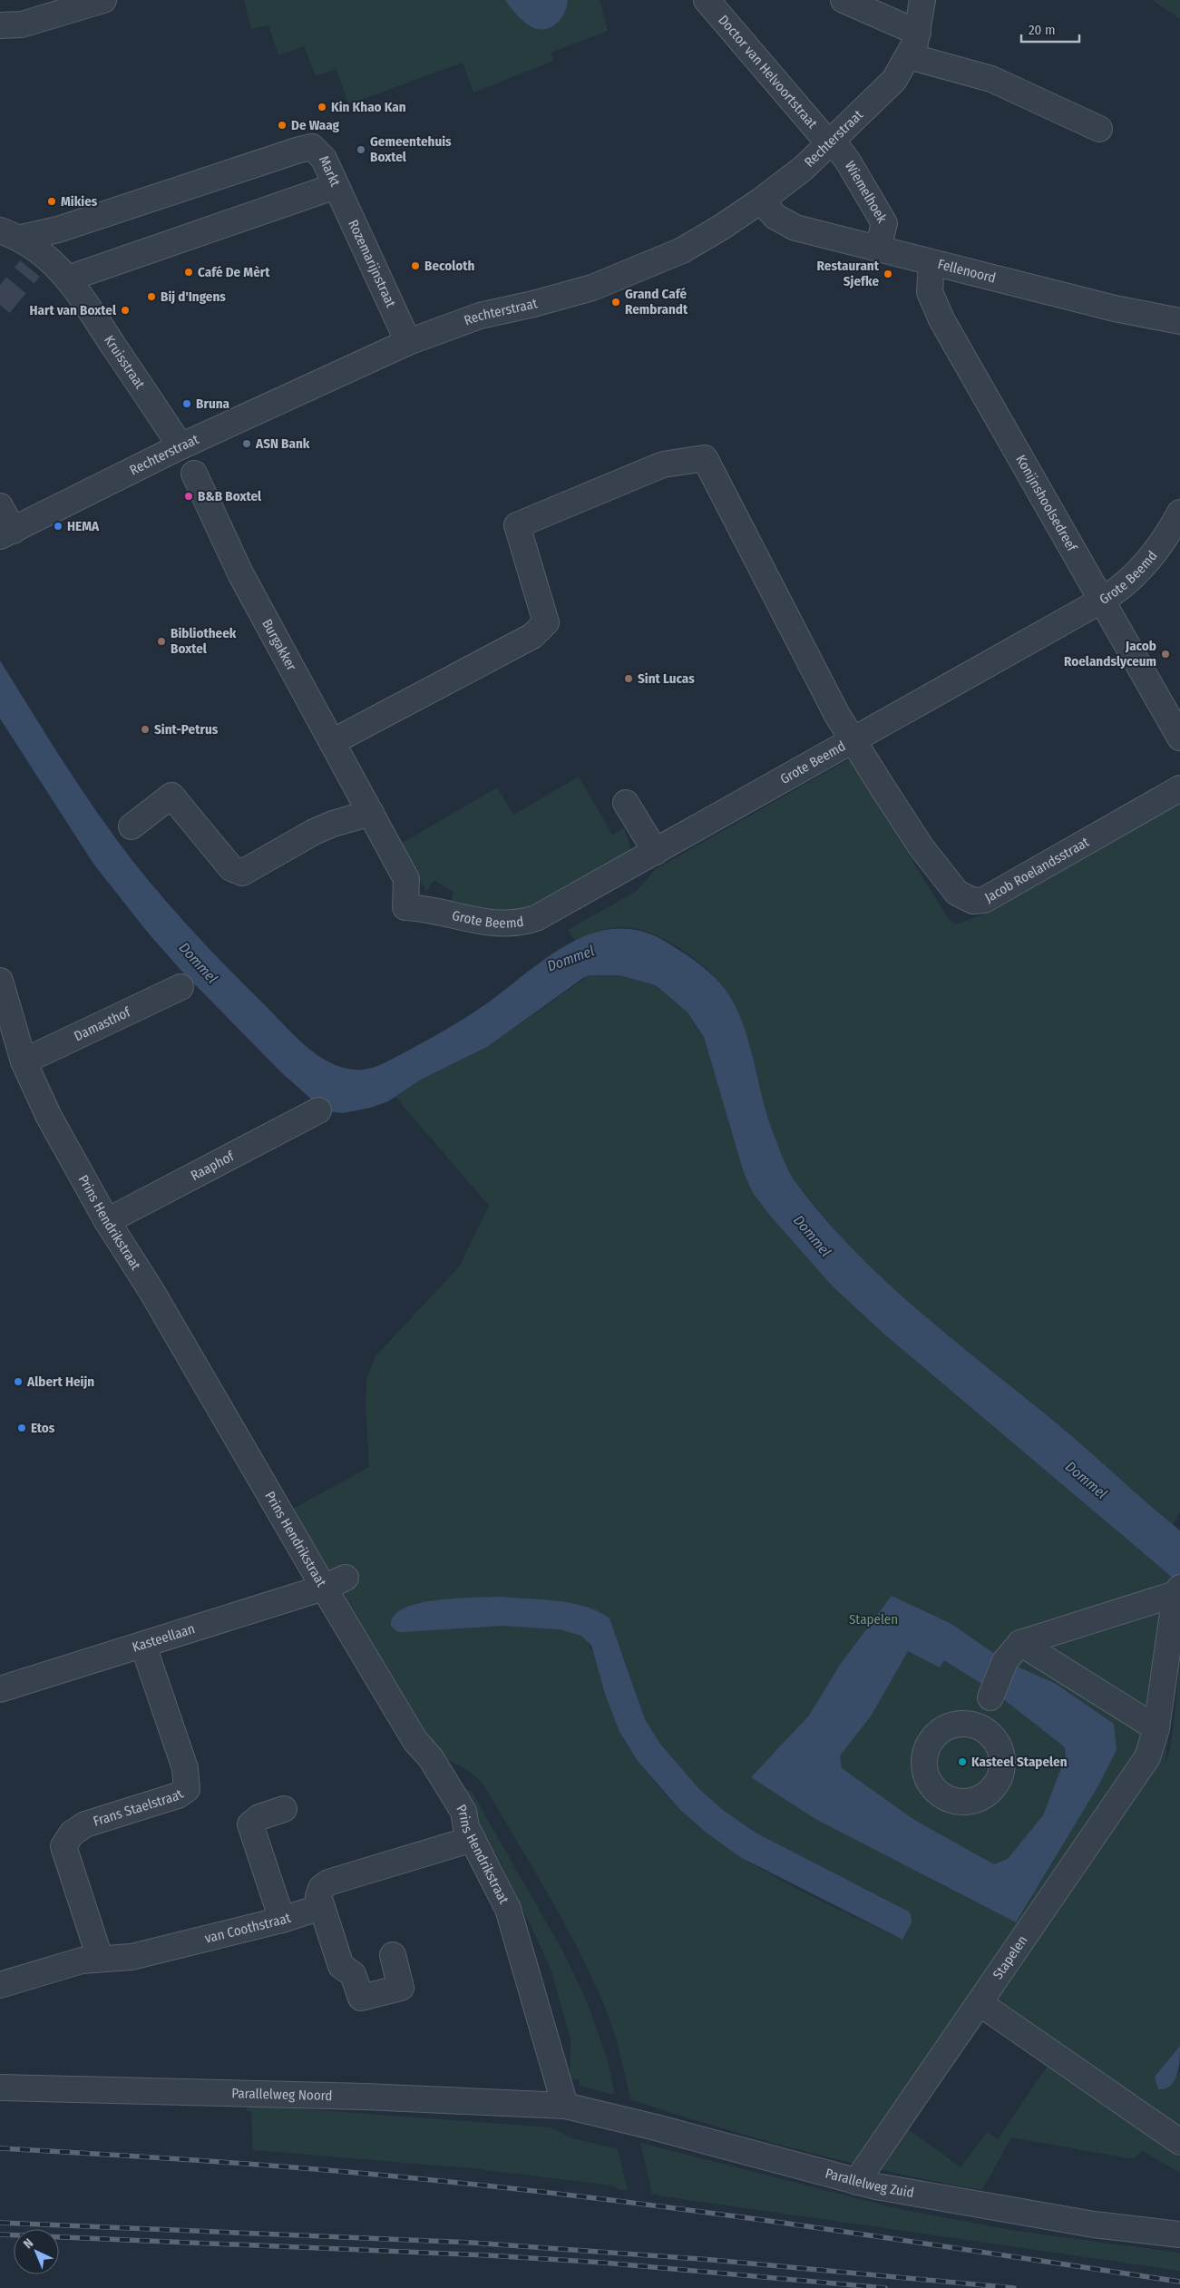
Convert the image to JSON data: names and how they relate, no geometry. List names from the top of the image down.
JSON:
{
  "streets": {
    "street": [
      "Doctor van Helvoortstraat",
      "Rechterstraat",
      "Markt",
      "Wiemelhoek",
      "Rozemarijnstraat",
      "Fellenoord",
      "Kruisstraat",
      "Konijnshoolsedreef",
      "Grote Beemd",
      "Burgakker",
      "Jacob Roelandsstraat",
      "Damasthof",
      "Raaphof",
      "Prins Hendrikstraat",
      "Kasteellaan",
      "Frans Staelstraat",
      "van Coothstraat",
      "Stapelen",
      "Parallelweg Noord",
      "Parallelweg Zuid"
    ]
  },
  "crossings": [
    ["Doctor van Helvoortstraat", "Rechterstraat"],
    ["Doctor van Helvoortstraat", "Wiemelhoek"],
    ["Rechterstraat", "Wiemelhoek"],
    ["Rechterstraat", "Rozemarijnstraat"],
    ["Rechterstraat", "Fellenoord"],
    ["Rechterstraat", "Kruisstraat"],
    ["Markt", "Rozemarijnstraat"],
    ["Markt", "Kruisstraat"],
    ["Wiemelhoek", "Fellenoord"],
    ["Fellenoord", "Konijnshoolsedreef"],
    ["Konijnshoolsedreef", "Grote Beemd"],
    ["Grote Beemd", "Burgakker"],
    ["Grote Beemd", "Jacob Roelandsstraat"],
    ["Burgakker", "Jacob Roelandsstraat"],
    ["Damasthof", "Prins Hendrikstraat"],
    ["Raaphof", "Prins Hendrikstraat"],
    ["Prins Hendrikstraat", "Kasteellaan"],
    ["Prins Hendrikstraat", "Parallelweg Noord"],
    ["Prins Hendrikstraat", "Parallelweg Zuid"],
    ["Kasteellaan", "Frans Staelstraat"],
    ["Frans Staelstraat", "van Coothstraat"],
    ["Stapelen", "Parallelweg Zuid"],
    ["Parallelweg Noord", "Parallelweg Zuid"]
  ],
  "water": ["Dommel"],
  "parks": ["Stapelen"],
  "places": [
    "Kin Khao Kan",
    "De Waag",
    "Gemeentehuis Boxtel",
    "Mikies",
    "Becoloth",
    "Café De Mèrt",
    "Restaurant Sjefke",
    "Bij d'Ingens",
    "Grand Café Rembrandt",
    "Hart van Boxtel",
    "Bruna",
    "ASN Bank",
    "B&B Boxtel",
    "HEMA",
    "Bibliotheek Boxtel",
    "Jacob Roelandslyceum",
    "Sint Lucas",
    "Sint-Petrus",
    "Albert Heijn",
    "Etos",
    "Kasteel Stapelen"
  ],
  "scale_bar": "20 m",
  "north": "top left"
}
